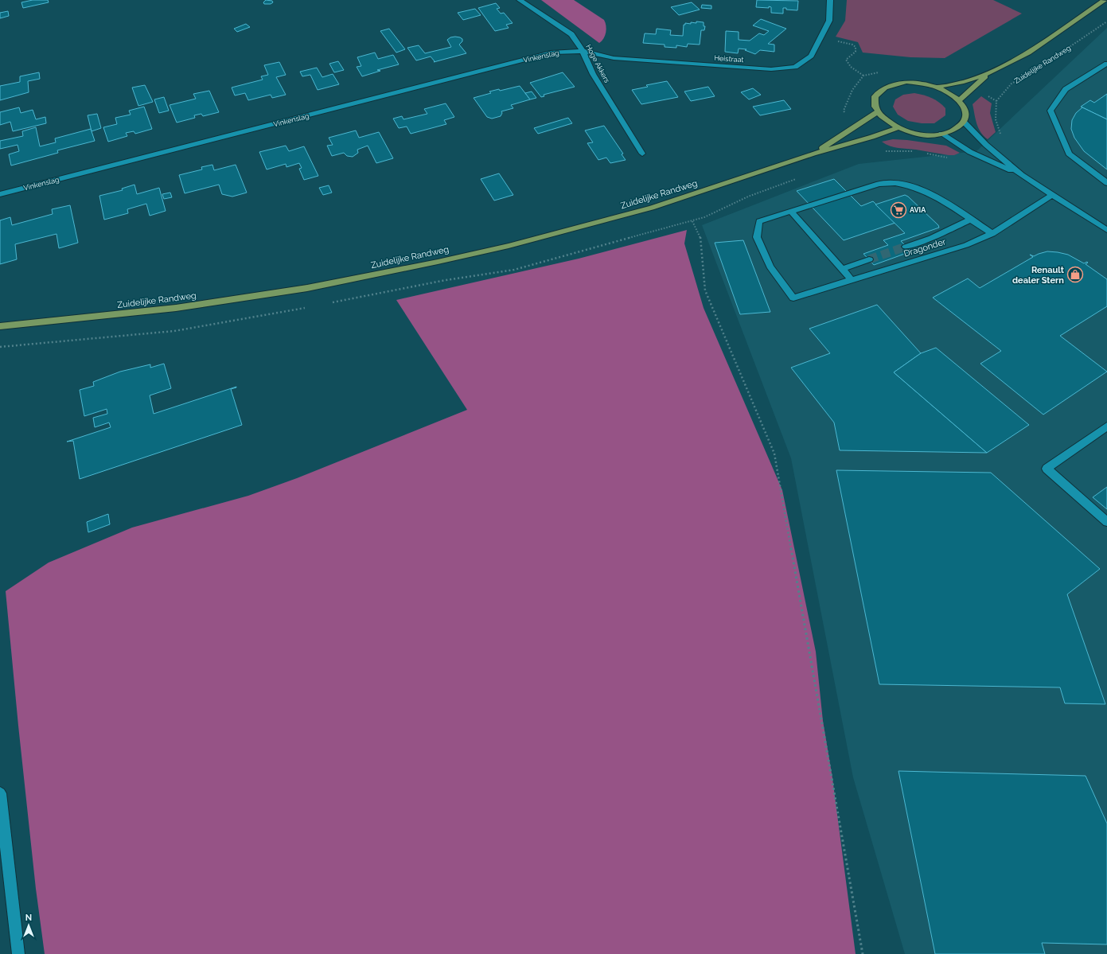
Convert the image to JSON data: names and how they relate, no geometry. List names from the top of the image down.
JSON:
{
  "streets": {
    "main road": ["Zuidelijke Randweg"],
    "street": [
      "Vinkenslag",
      "Heistraat",
      "Hoge Akkers",
      "Dragonder"
    ]
  },
  "crossings": [
    ["Vinkenslag", "Heistraat"],
    ["Vinkenslag", "Hoge Akkers"],
    ["Heistraat", "Hoge Akkers"]
  ],
  "places": {
    "supermarket": ["AVIA"],
    "shop": ["Renault dealer Stern"]
  },
  "north": "top"
}
